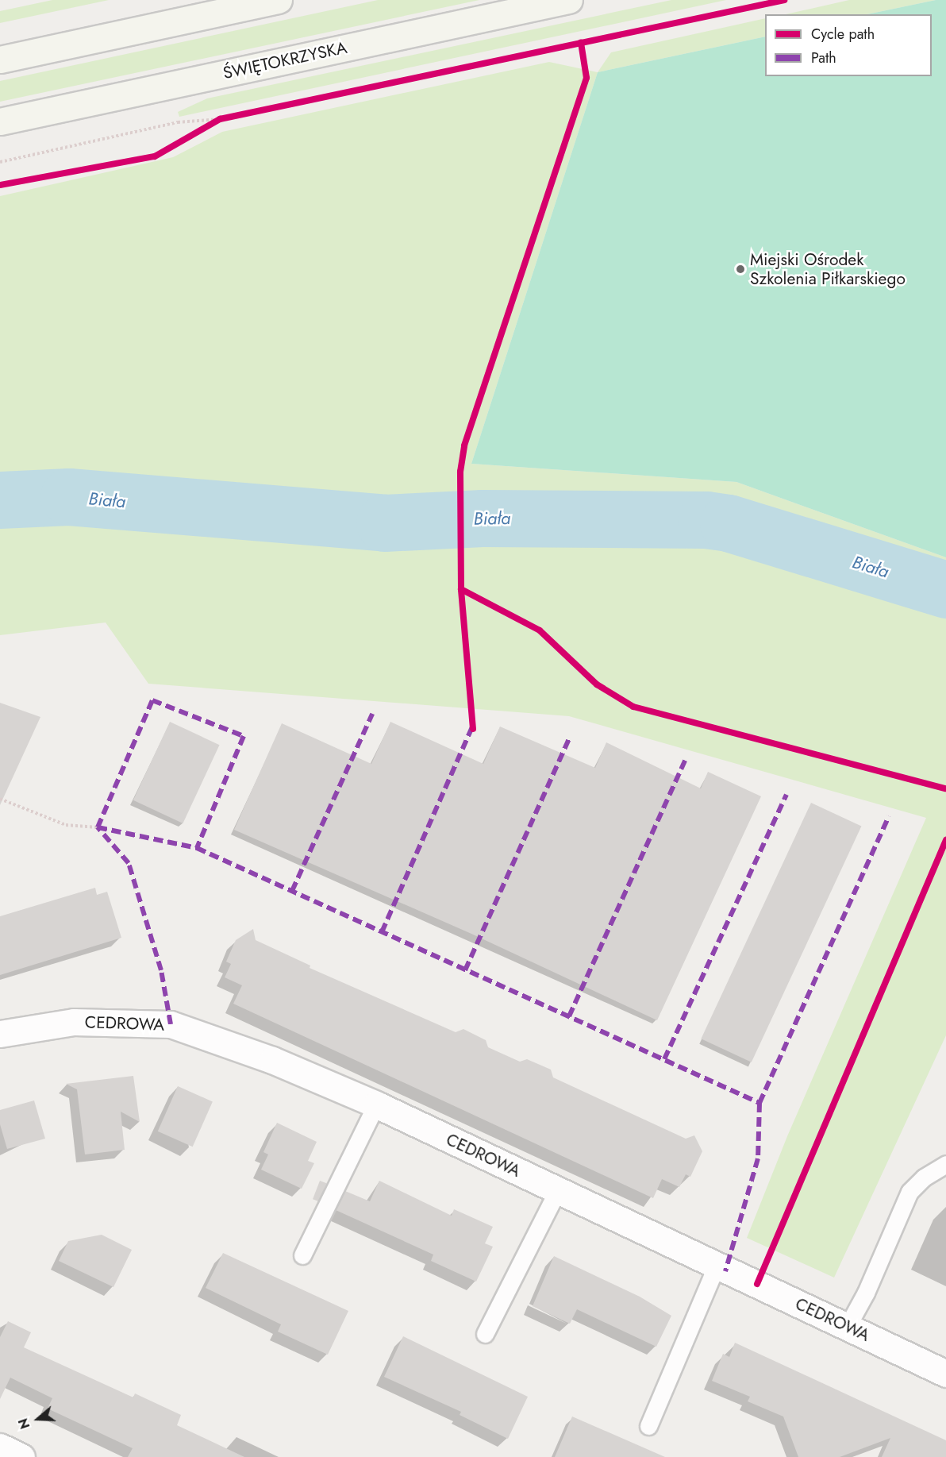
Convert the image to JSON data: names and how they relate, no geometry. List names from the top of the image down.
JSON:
{
  "streets": {
    "main road": ["ŚWIĘTOKRZYSKA"],
    "street": ["CEDROWA"]
  },
  "water": ["Biała"],
  "places": ["Miejski Ośrodek Szkolenia Piłkarskiego"],
  "legend": ["Cycle path", "Path"],
  "north": "left"
}
